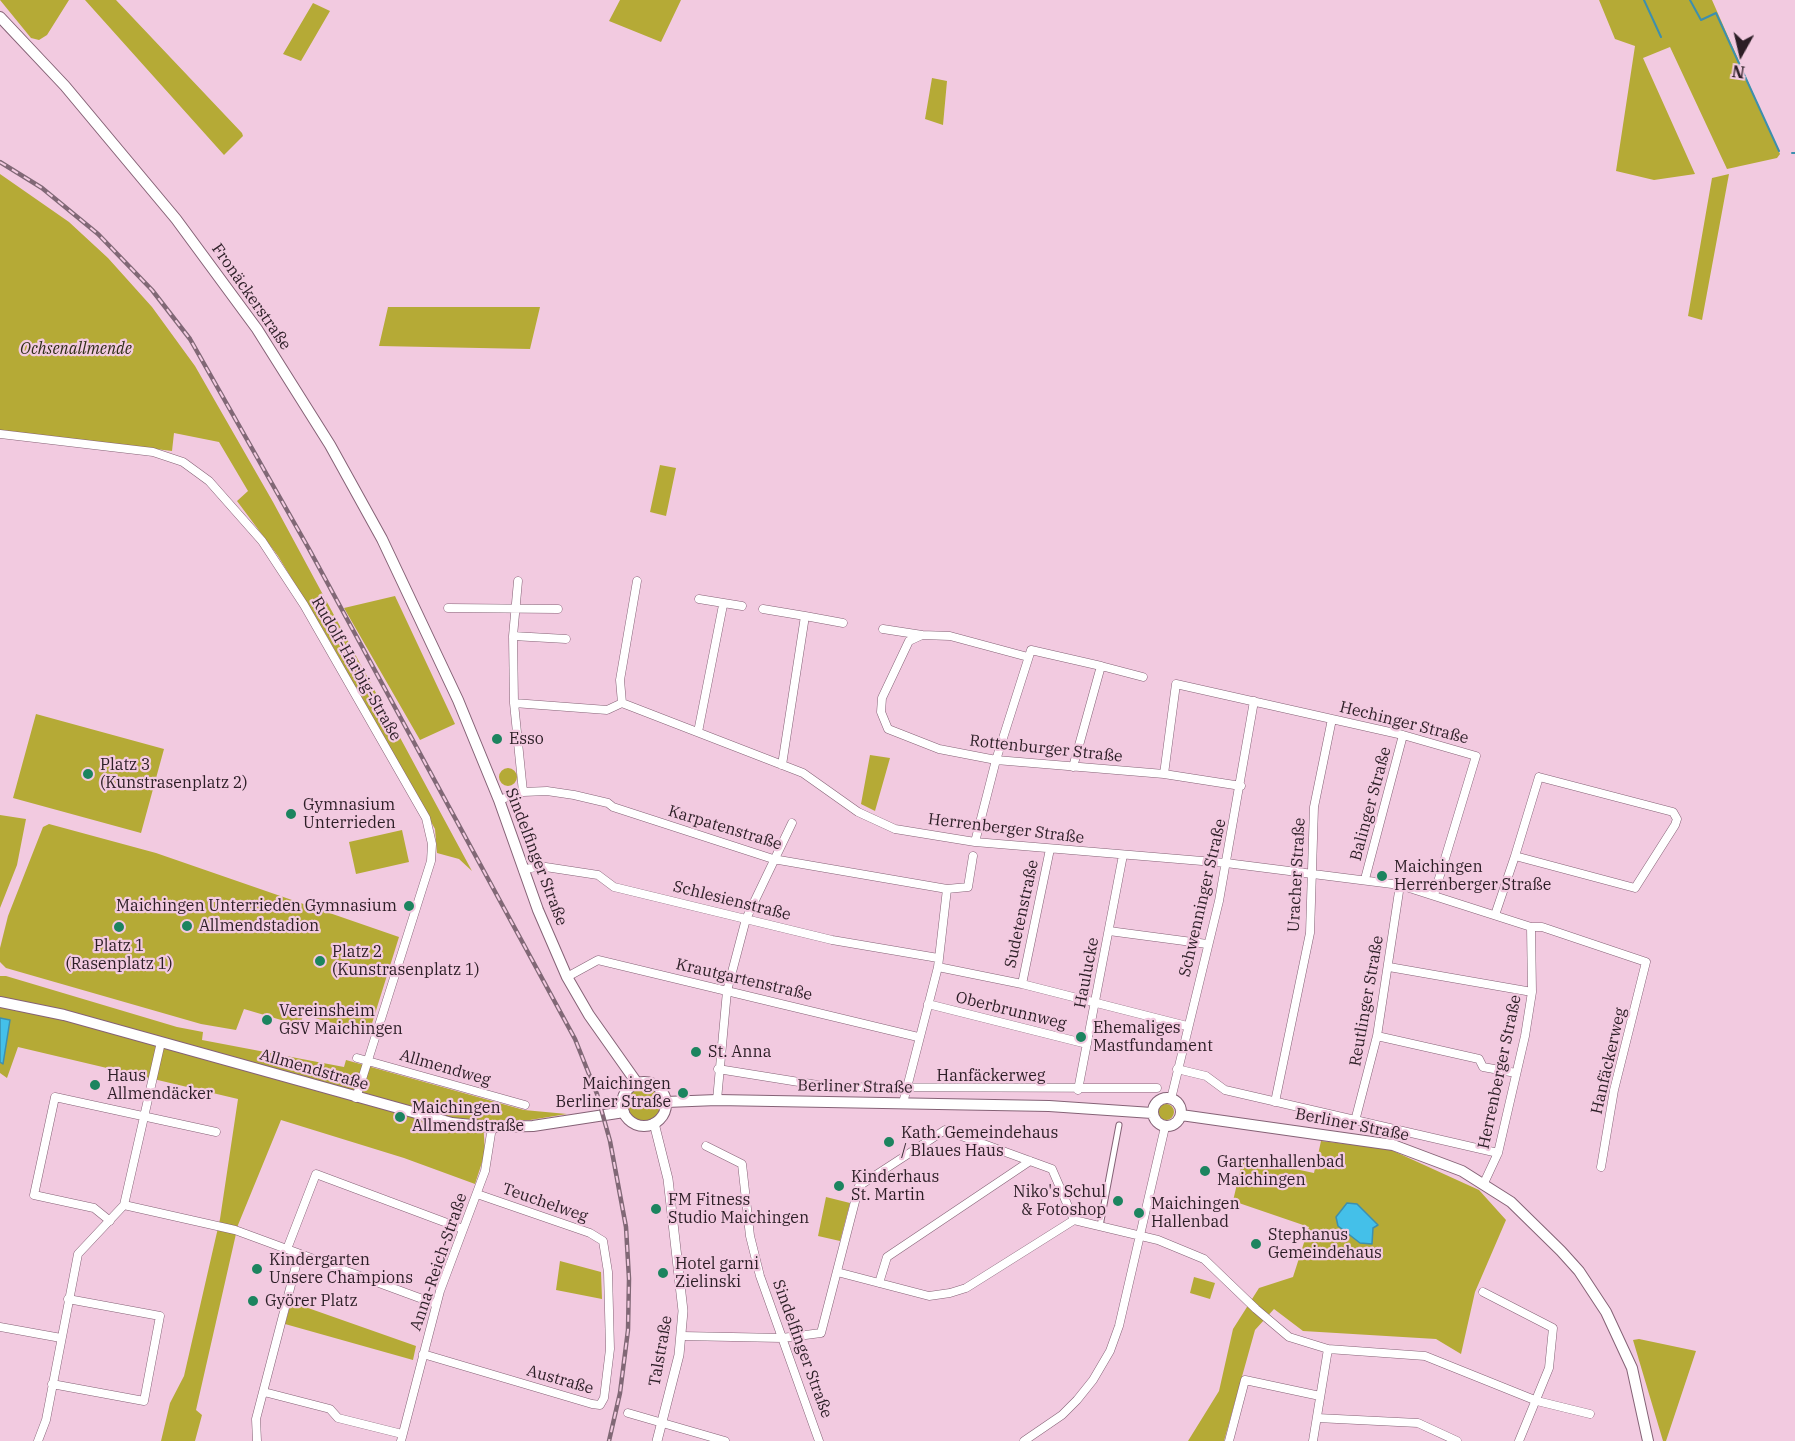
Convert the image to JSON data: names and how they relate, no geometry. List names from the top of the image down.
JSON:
{
  "streets": {
    "main road": [
      "Fronäckerstraße",
      "Sindelfinger Straße",
      "Allmendstraße",
      "Berliner Straße"
    ],
    "street": [
      "Rudolf-Harbig-Straße",
      "Hechinger Straße",
      "Rottenburger Straße",
      "Balinger Straße",
      "Karpatenstraße",
      "Herrenberger Straße",
      "Uracher Straße",
      "Schwenninger Straße",
      "Schlesienstraße",
      "Sudetenstraße",
      "Haulucke",
      "Krautgartenstraße",
      "Reutlinger Straße",
      "Oberbrunnweg",
      "Hanfäckerweg",
      "Allmendweg",
      "Teuchelweg",
      "Anna-Reich-Straße",
      "Talstraße",
      "Austraße"
    ]
  },
  "crossings": [
    ["Fronäckerstraße", "Sindelfinger Straße"],
    ["Rudolf-Harbig-Straße", "Allmendweg"],
    ["Rudolf-Harbig-Straße", "Allmendstraße"],
    ["Hechinger Straße", "Rottenburger Straße"],
    ["Hechinger Straße", "Balinger Straße"],
    ["Hechinger Straße", "Herrenberger Straße"],
    ["Hechinger Straße", "Uracher Straße"],
    ["Hechinger Straße", "Schwenninger Straße"],
    ["Rottenburger Straße", "Schwenninger Straße"],
    ["Balinger Straße", "Herrenberger Straße"],
    ["Karpatenstraße", "Sindelfinger Straße"],
    ["Herrenberger Straße", "Uracher Straße"],
    ["Herrenberger Straße", "Schwenninger Straße"],
    ["Herrenberger Straße", "Sudetenstraße"],
    ["Herrenberger Straße", "Haulucke"],
    ["Herrenberger Straße", "Reutlinger Straße"],
    ["Herrenberger Straße", "Hanfäckerweg"],
    ["Herrenberger Straße", "Berliner Straße"],
    ["Sindelfinger Straße", "Schlesienstraße"],
    ["Sindelfinger Straße", "Krautgartenstraße"],
    ["Sindelfinger Straße", "Allmendstraße"],
    ["Sindelfinger Straße", "Berliner Straße"],
    ["Sindelfinger Straße", "Talstraße"],
    ["Schwenninger Straße", "Haulucke"],
    ["Schwenninger Straße", "Berliner Straße"],
    ["Haulucke", "Oberbrunnweg"],
    ["Haulucke", "Hanfäckerweg"],
    ["Allmendstraße", "Berliner Straße"],
    ["Allmendstraße", "Anna-Reich-Straße"],
    ["Allmendstraße", "Talstraße"],
    ["Berliner Straße", "Talstraße"],
    ["Teuchelweg", "Anna-Reich-Straße"],
    ["Teuchelweg", "Austraße"],
    ["Anna-Reich-Straße", "Austraße"]
  ],
  "parks": ["Ochsenallmende"],
  "places": [
    "Esso",
    "Platz 3 (Kunstrasenplatz 2)",
    "Gymnasium Unterrieden",
    "Maichingen Herrenberger Straße",
    "Maichingen Unterrieden Gymnasium",
    "Allmendstadion",
    "Platz 1 (Rasenplatz 1)",
    "Platz 2 (Kunstrasenplatz 1)",
    "Vereinsheim GSV Maichingen",
    "Ehemaliges Mastfundament",
    "St. Anna",
    "Haus Allmendäcker",
    "Maichingen Berliner Straße",
    "Maichingen Allmendstraße",
    "Kath. Gemeindehaus / Blaues Haus",
    "Gartenhallenbad Maichingen",
    "Kinderhaus St. Martin",
    "Niko's Schul & Fotoshop",
    "FM Fitness Studio Maichingen",
    "Maichingen Hallenbad",
    "Stephanus Gemeindehaus",
    "Kindergarten Unsere Champions",
    "Hotel garni Zielinski",
    "Györer Platz"
  ],
  "north": "bottom"
}
